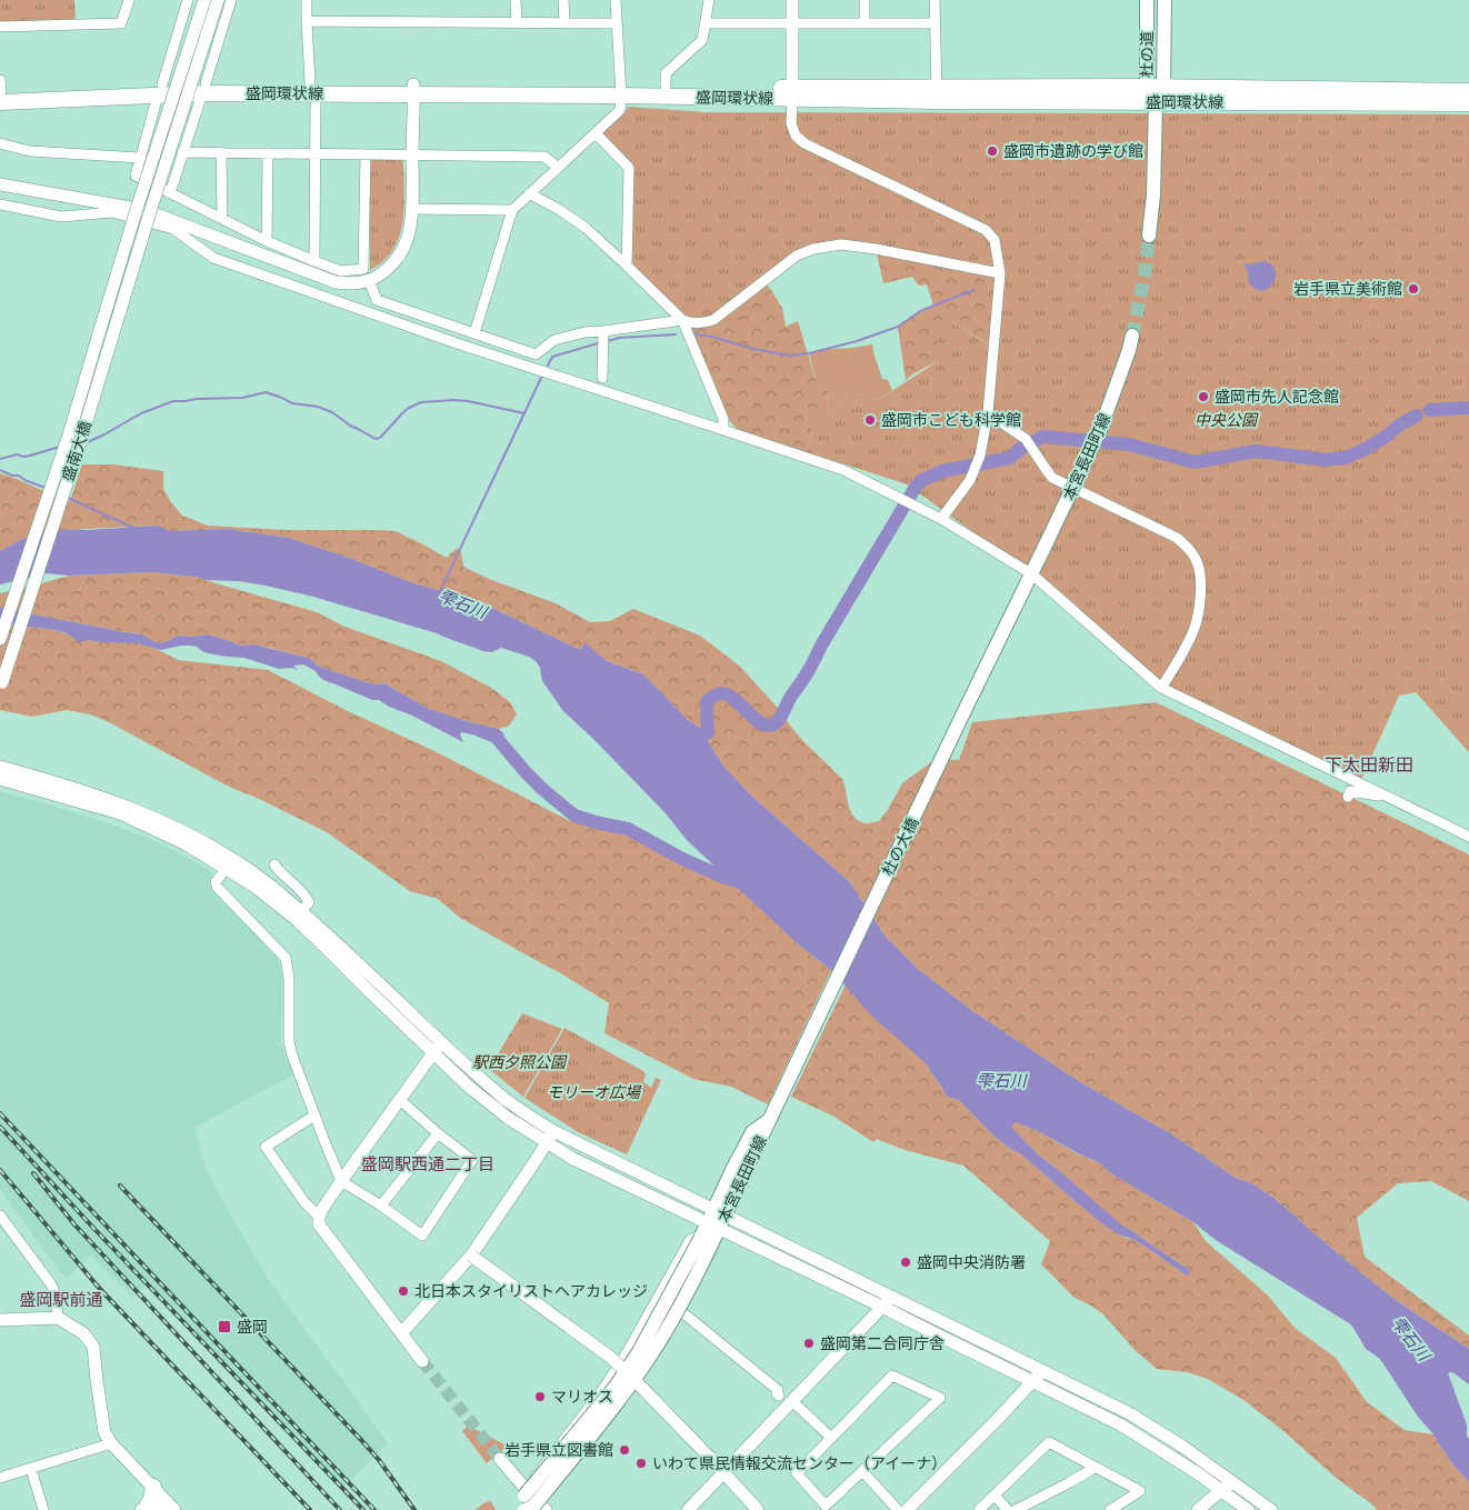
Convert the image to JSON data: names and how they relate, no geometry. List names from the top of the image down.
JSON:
{
  "streets": {
    "main road": [
      "杜の道",
      "盛岡環状線",
      "本宮長田町線",
      "杜の大橋"
    ],
    "street": ["盛南大橋"]
  },
  "crossings": [
    ["杜の道", "盛岡環状線"],
    ["本宮長田町線", "杜の大橋"]
  ],
  "districts": ["下太田新田", "盛岡駅西通二丁目", "盛岡駅前通"],
  "water": ["雫石川"],
  "parks": ["中央公園", "駅西夕照公園", "モリーオ広場"],
  "places": {
    "other": [
      "盛岡市遺跡の学び館",
      "岩手県立美術館",
      "盛岡市先人記念館",
      "盛岡市こども科学館",
      "盛岡中央消防署",
      "北日本スタイリストヘアカレッジ",
      "盛岡第二合同庁舎",
      "マリオス",
      "岩手県立図書館",
      "いわて県民情報交流センター（アイーナ）"
    ],
    "transit": ["盛岡"]
  }
}
